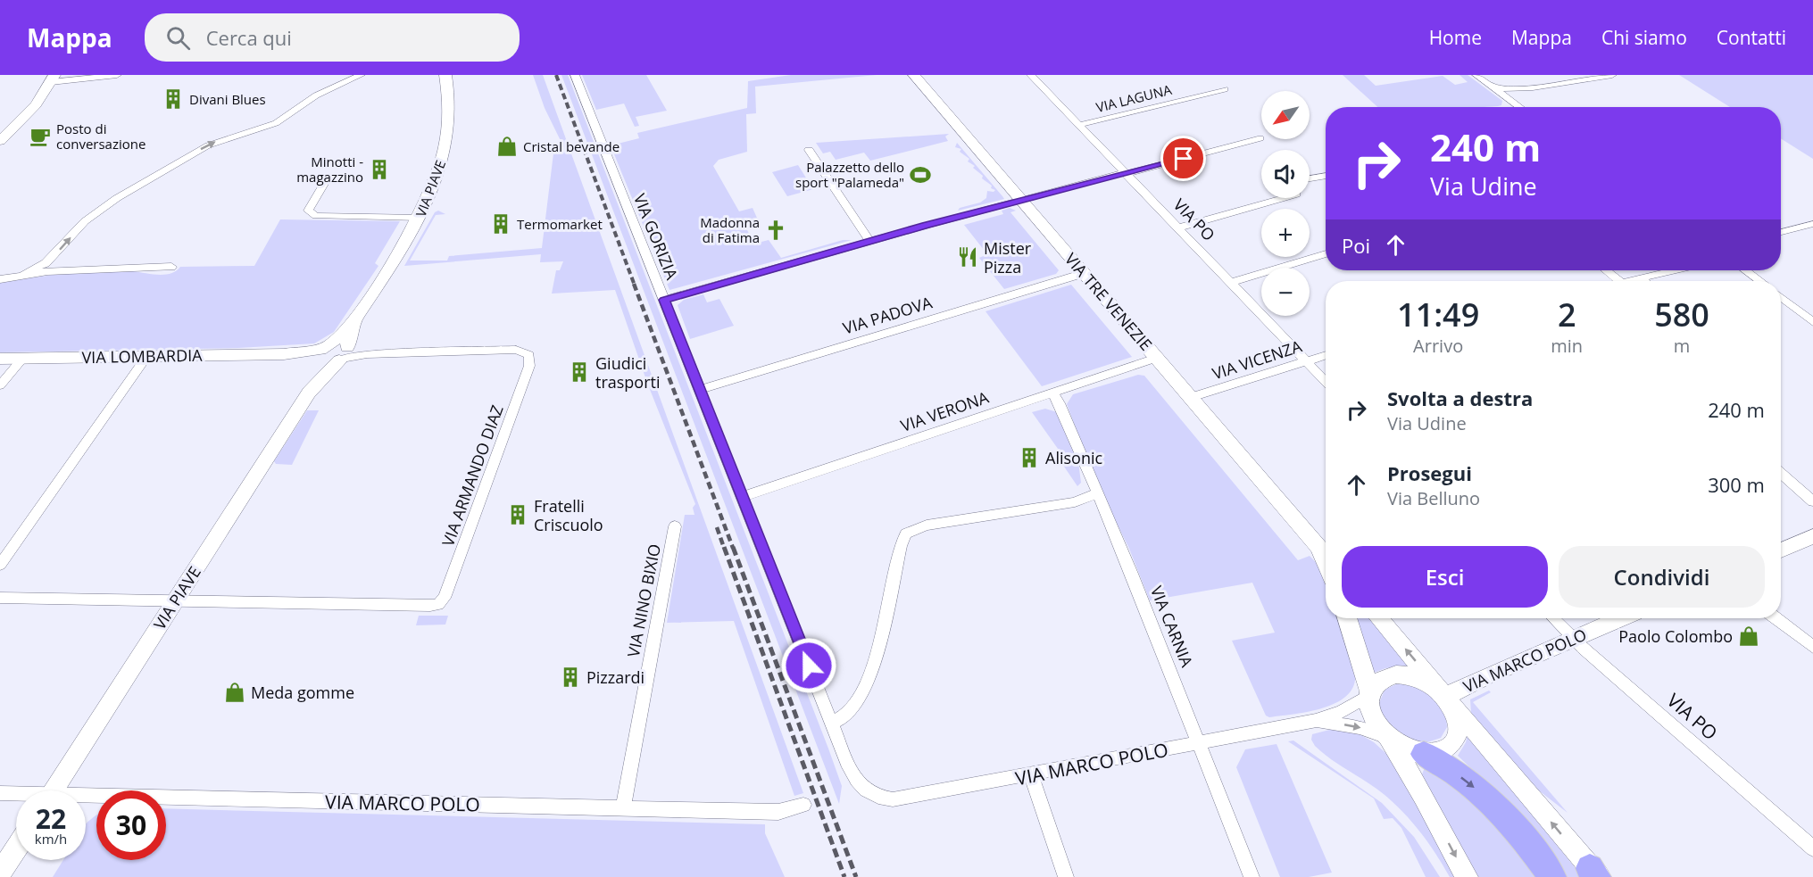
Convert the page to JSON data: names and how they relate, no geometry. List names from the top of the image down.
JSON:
{
  "streets": {
    "street": [
      "VIA LAGUNA",
      "VIA PIAVE",
      "VIA PO",
      "VIA GORIZIA",
      "VIA TRE VENEZIE",
      "VIA PADOVA",
      "VIA LOMBARDIA",
      "VIA VICENZA",
      "VIA VERONA",
      "VIA ARMANDO DIAZ",
      "VIA NINO BIXIO",
      "VIA CARNIA",
      "VIA MARCO POLO"
    ]
  },
  "crossings": [
    ["VIA LAGUNA", "VIA PO"],
    ["VIA PIAVE", "VIA LOMBARDIA"],
    ["VIA PIAVE", "VIA ARMANDO DIAZ"],
    ["VIA PO", "VIA VICENZA"],
    ["VIA PO", "VIA MARCO POLO"],
    ["VIA GORIZIA", "VIA PADOVA"],
    ["VIA GORIZIA", "VIA VERONA"],
    ["VIA GORIZIA", "VIA MARCO POLO"],
    ["VIA TRE VENEZIE", "VIA PADOVA"],
    ["VIA TRE VENEZIE", "VIA VICENZA"],
    ["VIA TRE VENEZIE", "VIA VERONA"],
    ["VIA LOMBARDIA", "VIA ARMANDO DIAZ"],
    ["VIA VERONA", "VIA CARNIA"],
    ["VIA NINO BIXIO", "VIA MARCO POLO"],
    ["VIA CARNIA", "VIA MARCO POLO"]
  ],
  "places": {
    "building": [
      "Divani Blues",
      "Minotti - magazzino",
      "Termomarket",
      "Giudici trasporti",
      "Alisonic",
      "Fratelli Criscuolo",
      "Pizzardi"
    ],
    "cafe": ["Posto di conversazione"],
    "shop": ["Cristal bevande", "Paolo Colombo", "Meda gomme"],
    "sports": ["Palazzetto dello sport \"Palameda\""],
    "church": ["Madonna di Fatima"],
    "restaurant": ["Mister Pizza"]
  },
  "north": "bottom left",
  "page": {
    "header": "Mappa",
    "search": "Cerca qui",
    "nav": [
      "Home",
      "Mappa",
      "Chi siamo",
      "Contatti"
    ],
    "map_buttons": ["+", "−"],
    "turn": ["240 m", "Via Udine"],
    "then": "Poi",
    "eta": [
      "11:49",
      "Arrivo",
      "2",
      "min",
      "580",
      "m"
    ],
    "list": [
      {
        "name": "Svolta a destra",
        "note": "Via Udine",
        "value": "240 m"
      },
      {
        "name": "Prosegui",
        "note": "Via Belluno",
        "value": "300 m"
      }
    ],
    "buttons": ["Esci", "Condividi"],
    "speed": "22 km/h",
    "limit": "30"
  }
}
